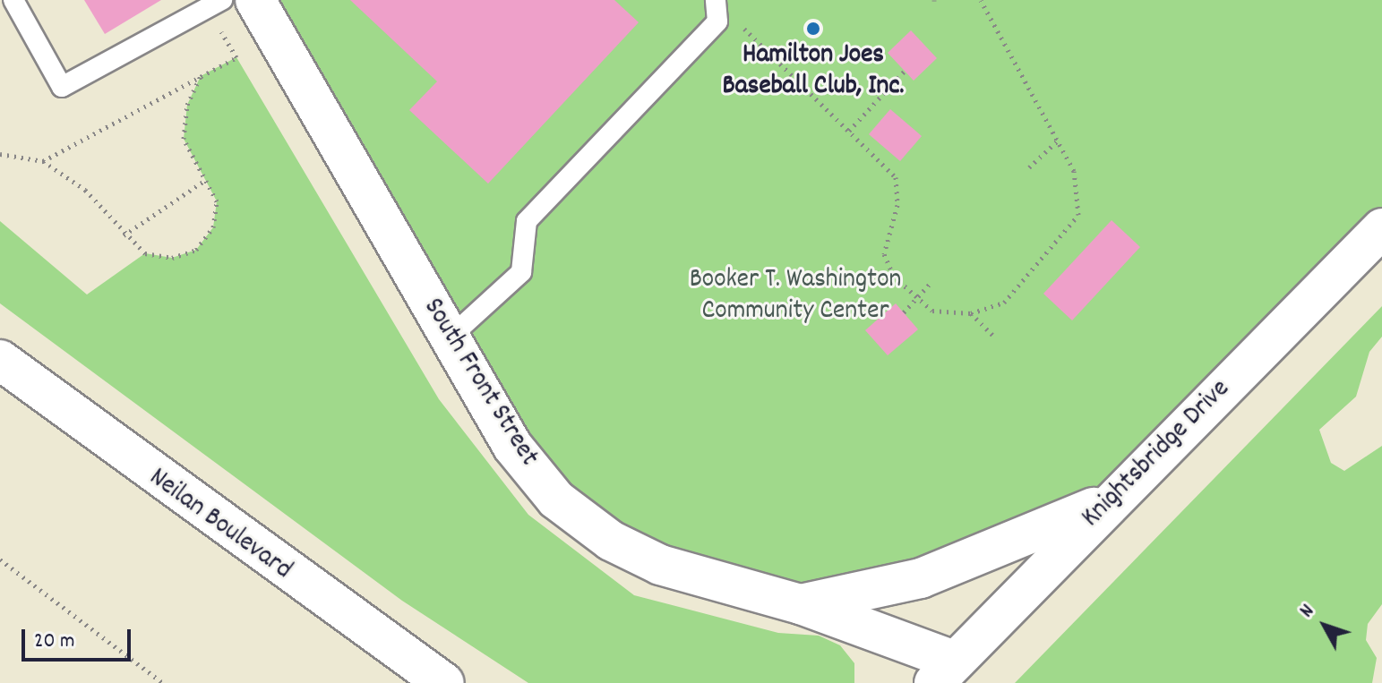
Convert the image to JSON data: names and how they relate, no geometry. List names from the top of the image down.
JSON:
{
  "streets": {
    "street": ["South Front Street", "Knightsbridge Drive", "Neilan Boulevard"]
  },
  "crossings": [
    ["South Front Street", "Knightsbridge Drive"]
  ],
  "parks": ["Booker T. Washington Community Center"],
  "places": ["Hamilton Joes Baseball Club, Inc."],
  "scale_bar": "20 m",
  "north": "top left"
}
